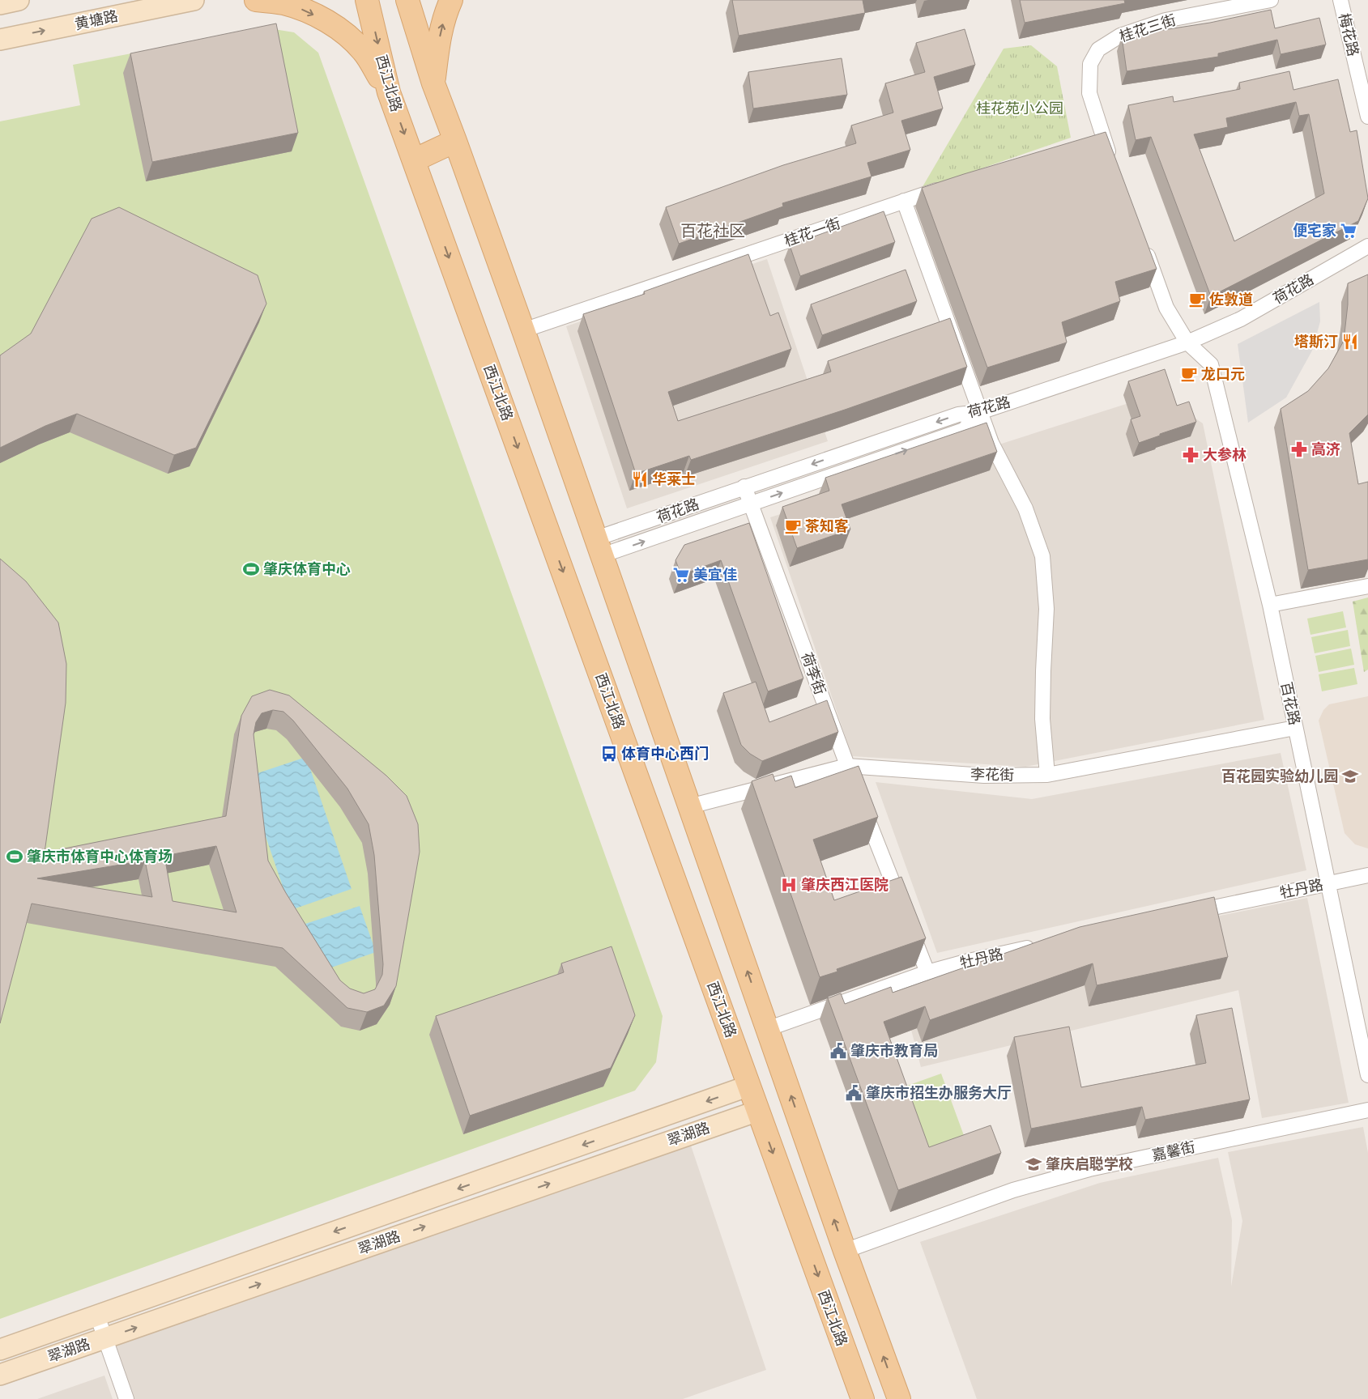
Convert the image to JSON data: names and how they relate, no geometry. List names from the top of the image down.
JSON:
{
  "streets": {
    "main road": ["西江北路"],
    "street": [
      "黄塘路",
      "桂花三街",
      "梅花路",
      "桂花一街",
      "荷花路",
      "荷李街",
      "百花路",
      "李花街",
      "牡丹路",
      "翠湖路",
      "嘉馨街"
    ]
  },
  "crossings": [
    ["西江北路", "翠湖路"],
    ["荷花路", "荷李街"],
    ["荷花路", "百花路"],
    ["荷李街", "李花街"],
    ["百花路", "李花街"],
    ["百花路", "牡丹路"]
  ],
  "one_way": ["黄塘路"],
  "districts": ["百花社区"],
  "parks": ["桂花苑小公园"],
  "places": {
    "supermarket": ["便宅家", "美宜佳"],
    "cafe": ["佐敦道", "龙口元", "茶知客"],
    "restaurant": ["塔斯汀", "华莱士"],
    "pharmacy": ["高济", "大参林"],
    "sports": ["肇庆体育中心", "肇庆市体育中心体育场"],
    "bus stop": ["体育中心西门"],
    "school or university": ["百花园实验幼儿园", "肇庆启聪学校"],
    "hospital": ["肇庆西江医院"],
    "public building": ["肇庆市教育局", "肇庆市招生办服务大厅"]
  }
}
